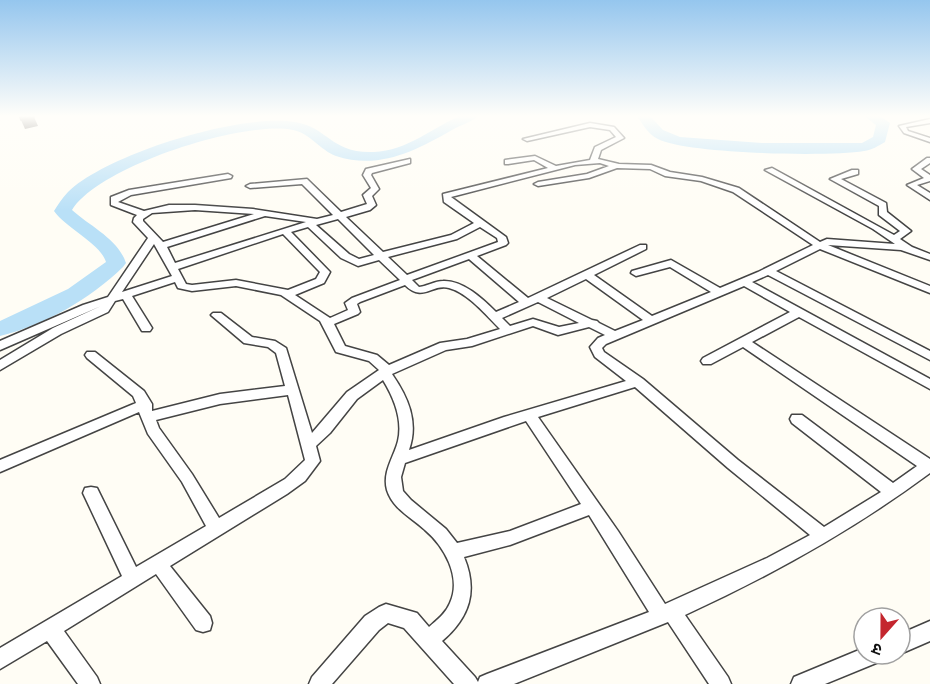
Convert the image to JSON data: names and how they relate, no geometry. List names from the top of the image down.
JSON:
{
  "north": "bottom"
}
